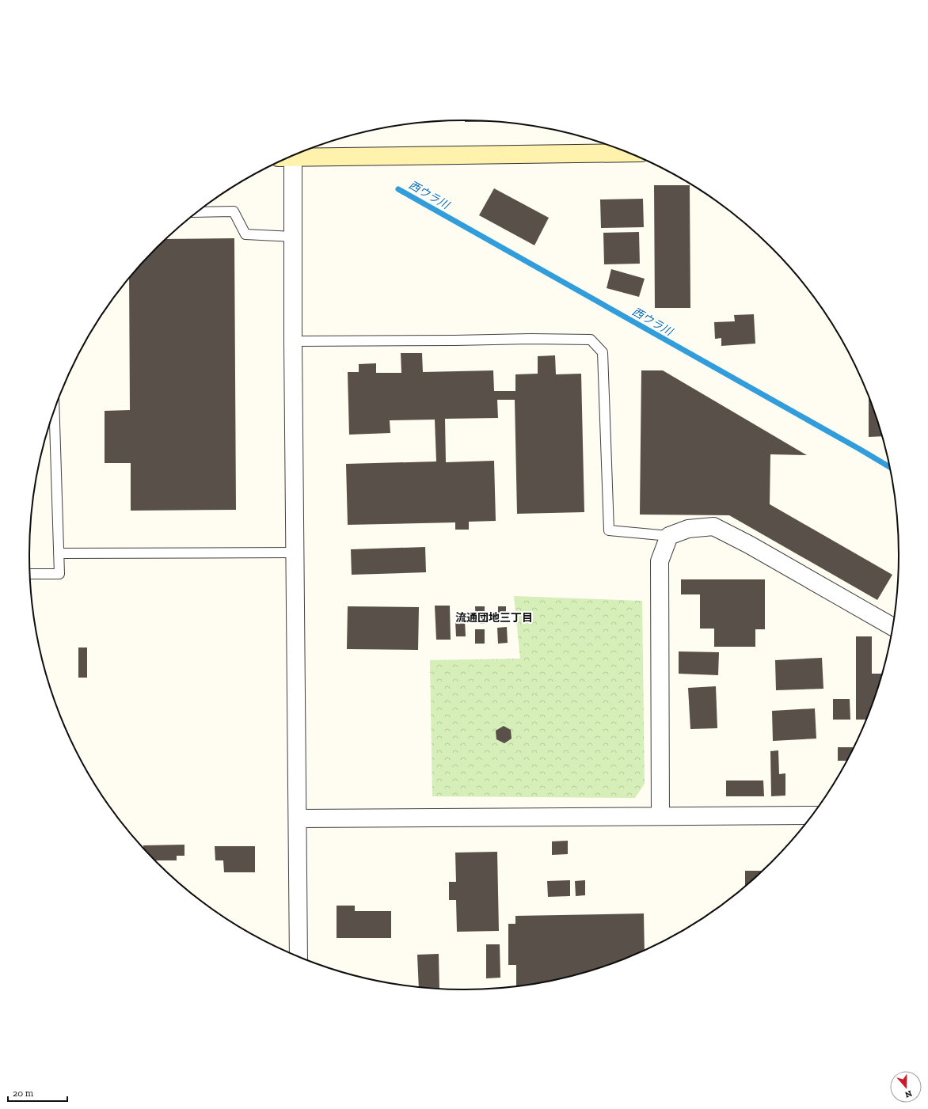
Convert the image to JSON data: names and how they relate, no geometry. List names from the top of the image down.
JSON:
{
  "districts": ["流通団地三丁目"],
  "water": ["西ウラ川"],
  "scale_bar": "20 m",
  "north": "bottom"
}
